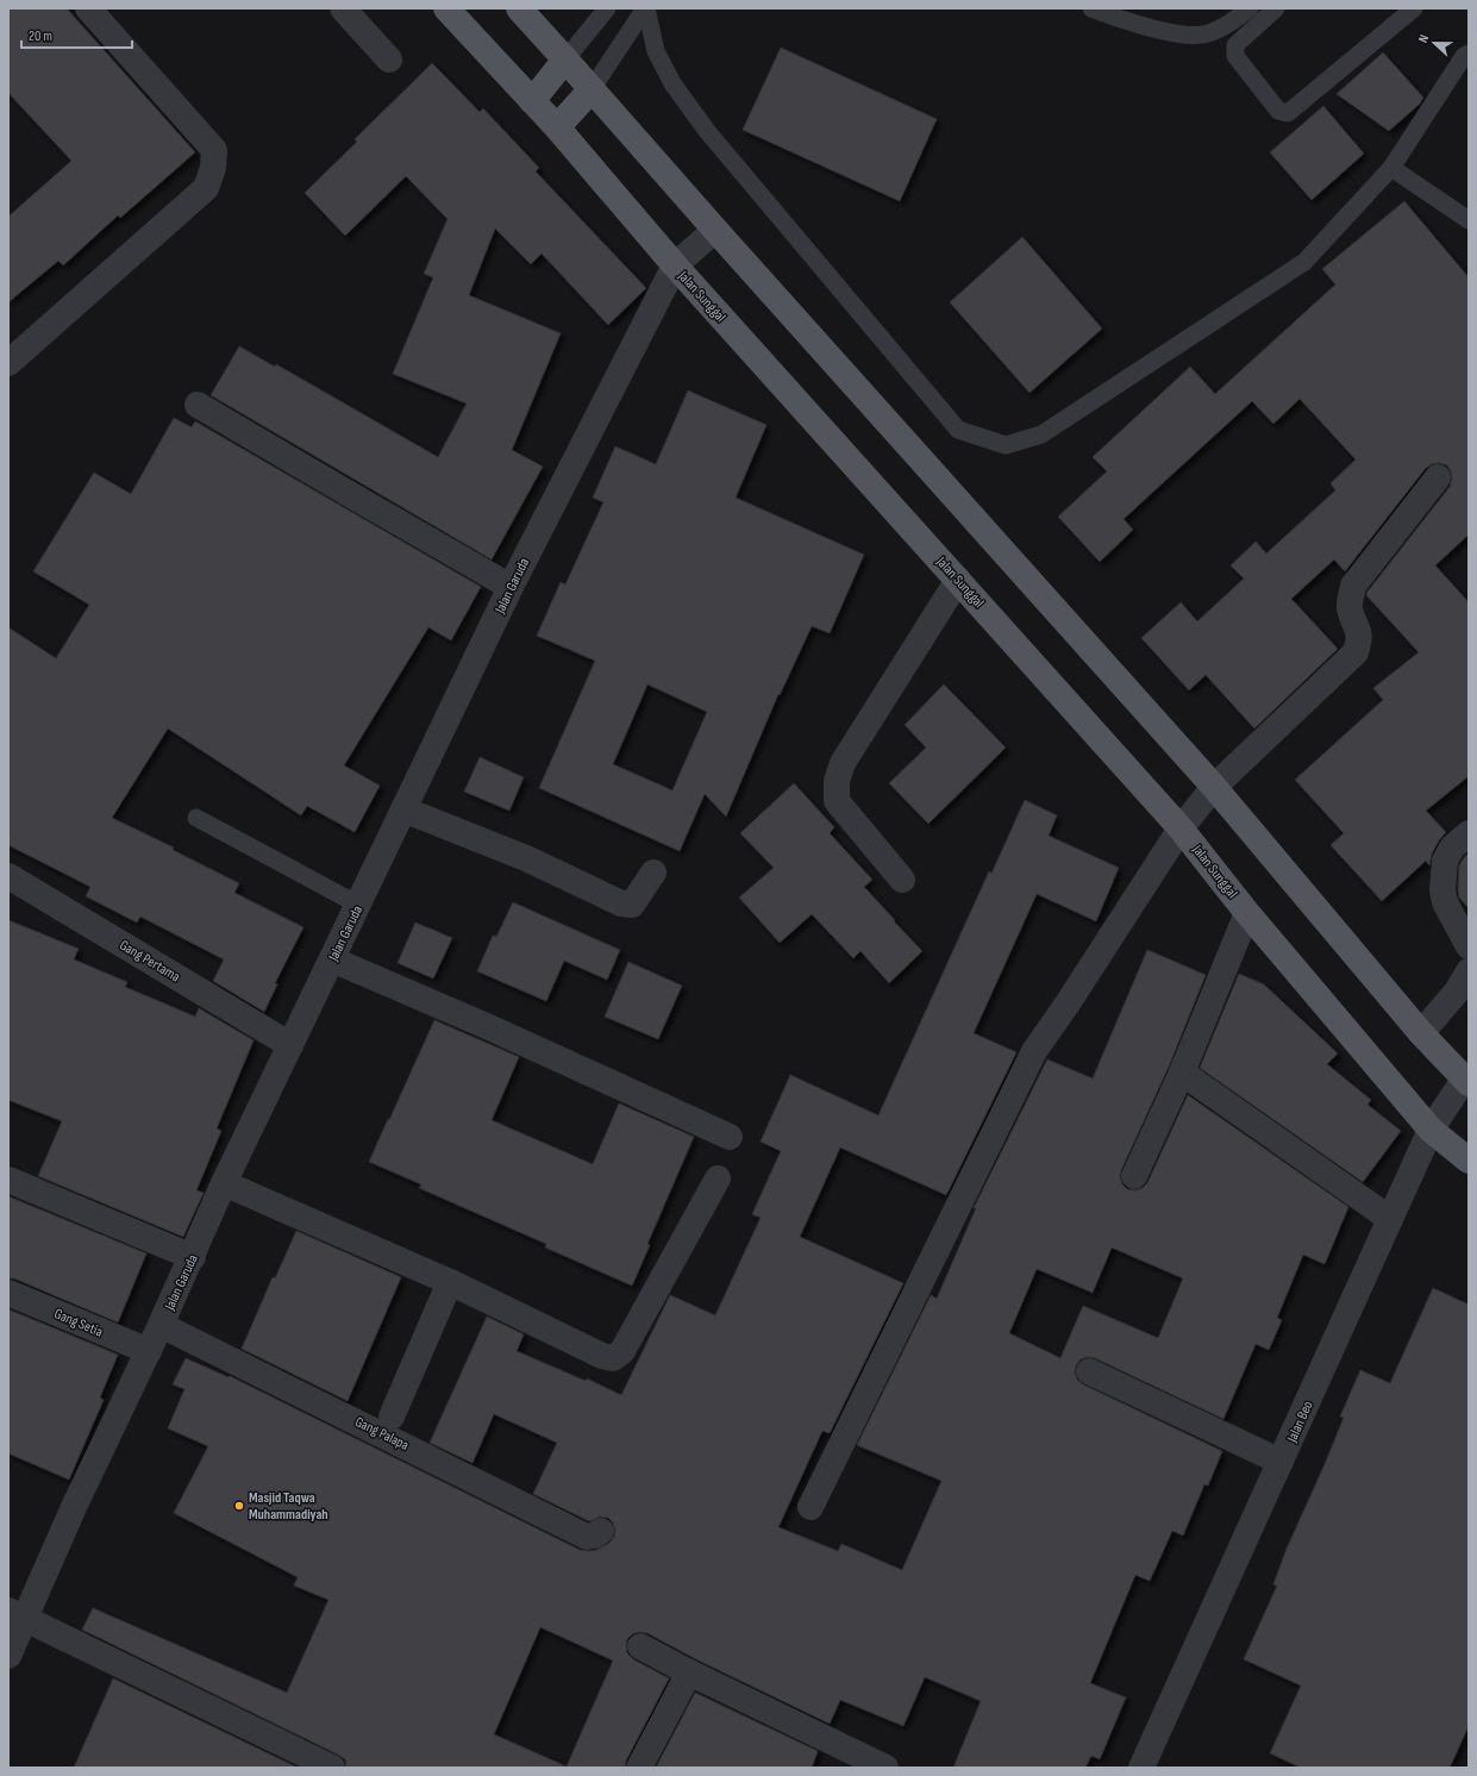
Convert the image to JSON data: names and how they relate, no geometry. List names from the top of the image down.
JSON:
{
  "streets": {
    "main road": ["Jalan Sunggal"],
    "street": [
      "Jalan Garuda",
      "Gang Pertama",
      "Gang Setia",
      "Jalan Beo",
      "Gang Palapa"
    ]
  },
  "crossings": [
    ["Jalan Sunggal", "Jalan Garuda"],
    ["Jalan Sunggal", "Jalan Beo"],
    ["Jalan Garuda", "Gang Pertama"],
    ["Jalan Garuda", "Gang Setia"],
    ["Jalan Garuda", "Gang Palapa"]
  ],
  "places": ["Masjid Taqwa Muhammadiyah"],
  "scale_bar": "20 m",
  "north": "left"
}
